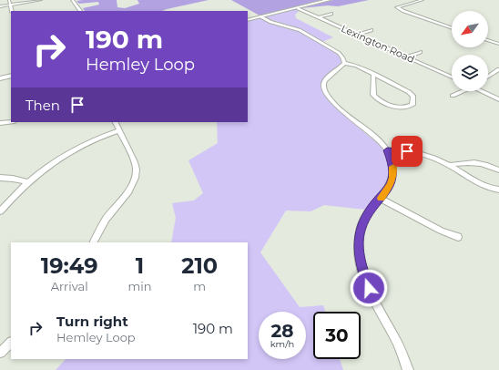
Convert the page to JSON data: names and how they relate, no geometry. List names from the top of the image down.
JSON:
{
  "streets": {
    "street": ["Lexington Road"]
  },
  "north": "bottom left",
  "page": {
    "turn": ["190 m", "Hemley Loop"],
    "then": "Then",
    "eta": [
      "19:49",
      "Arrival",
      "1",
      "min",
      "210",
      "m"
    ],
    "list": [
      {
        "name": "Turn right",
        "note": "Hemley Loop",
        "value": "190 m"
      }
    ],
    "speed": "28 km/h",
    "limit": "30"
  }
}
